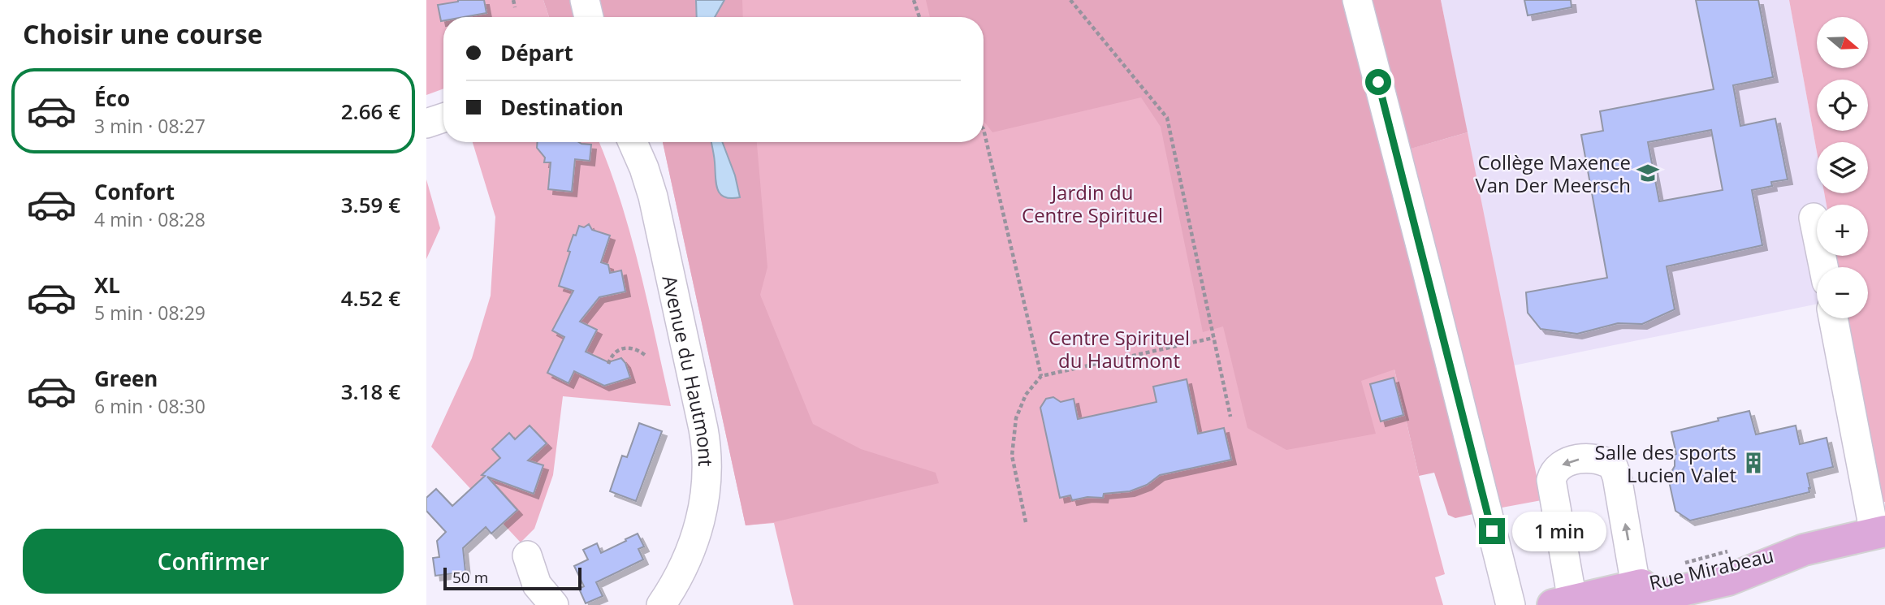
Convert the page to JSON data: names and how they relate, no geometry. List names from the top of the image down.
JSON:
{
  "streets": {
    "main road": ["Rue Mirabeau"],
    "street": ["Avenue du Hautmont"]
  },
  "parks": ["Jardin du Centre Spirituel", "Centre Spirituel du Hautmont"],
  "places": {
    "school or university": ["Collège Maxence Van Der Meersch"],
    "building": ["Salle des sports Lucien Valet"]
  },
  "scale_bar": "50 m",
  "north": "right",
  "page": {
    "heading": "Choisir une course",
    "map_buttons": ["+", "−"],
    "banner": ["Départ", "Destination"],
    "list": [
      {
        "name": "Éco",
        "note": "3 min · 08:27",
        "value": "2.66 €"
      },
      {
        "name": "Confort",
        "note": "4 min · 08:28",
        "value": "3.59 €"
      },
      {
        "name": "XL",
        "note": "5 min · 08:29",
        "value": "4.52 €"
      },
      {
        "name": "Green",
        "note": "6 min · 08:30",
        "value": "3.18 €"
      }
    ],
    "bubble": "1 min",
    "buttons": "Confirmer",
    "scale": "50 m"
  }
}
